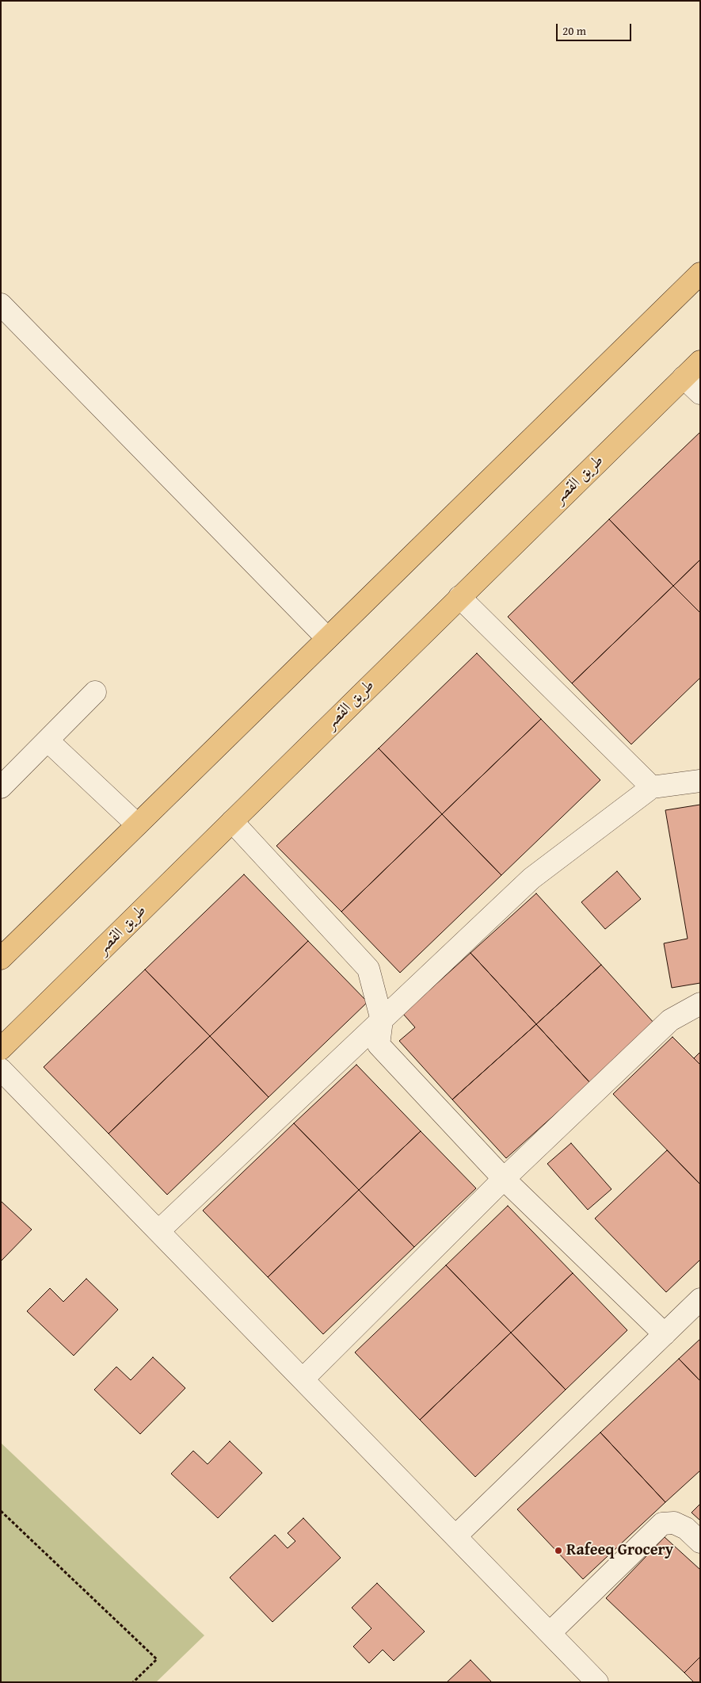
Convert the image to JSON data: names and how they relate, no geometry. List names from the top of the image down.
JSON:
{
  "streets": {
    "main road": ["طريق القصر"]
  },
  "places": ["Rafeeq Grocery"],
  "scale_bar": "20 m"
}
